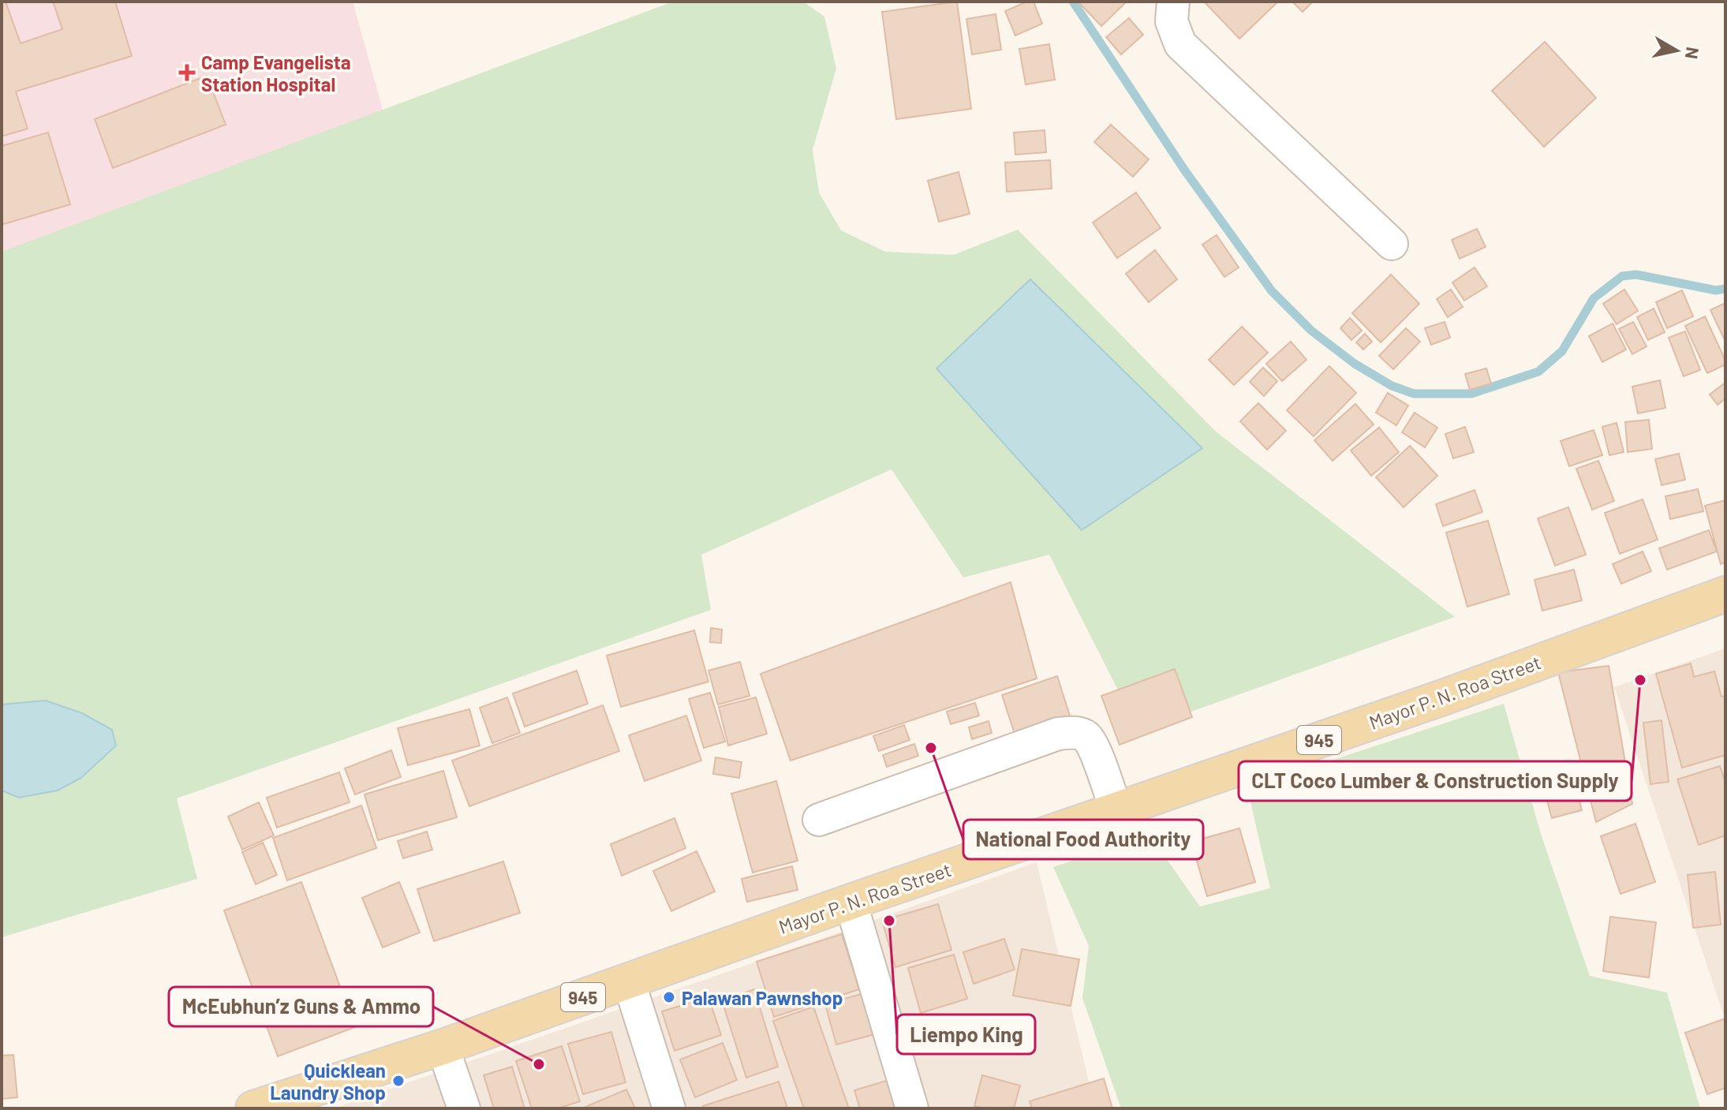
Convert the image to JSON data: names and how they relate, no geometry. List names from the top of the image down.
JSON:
{
  "streets": {
    "main road": ["Mayor P. N. Roa Street", "945"]
  },
  "places": {
    "health": ["Camp Evangelista Station Hospital"],
    "other": [
      "CLT Coco Lumber & Construction Supply",
      "National Food Authority",
      "Liempo King",
      "Palawan Pawnshop",
      "McEubhun’z Guns & Ammo",
      "Quicklean Laundry Shop"
    ]
  },
  "north": "right"
}
